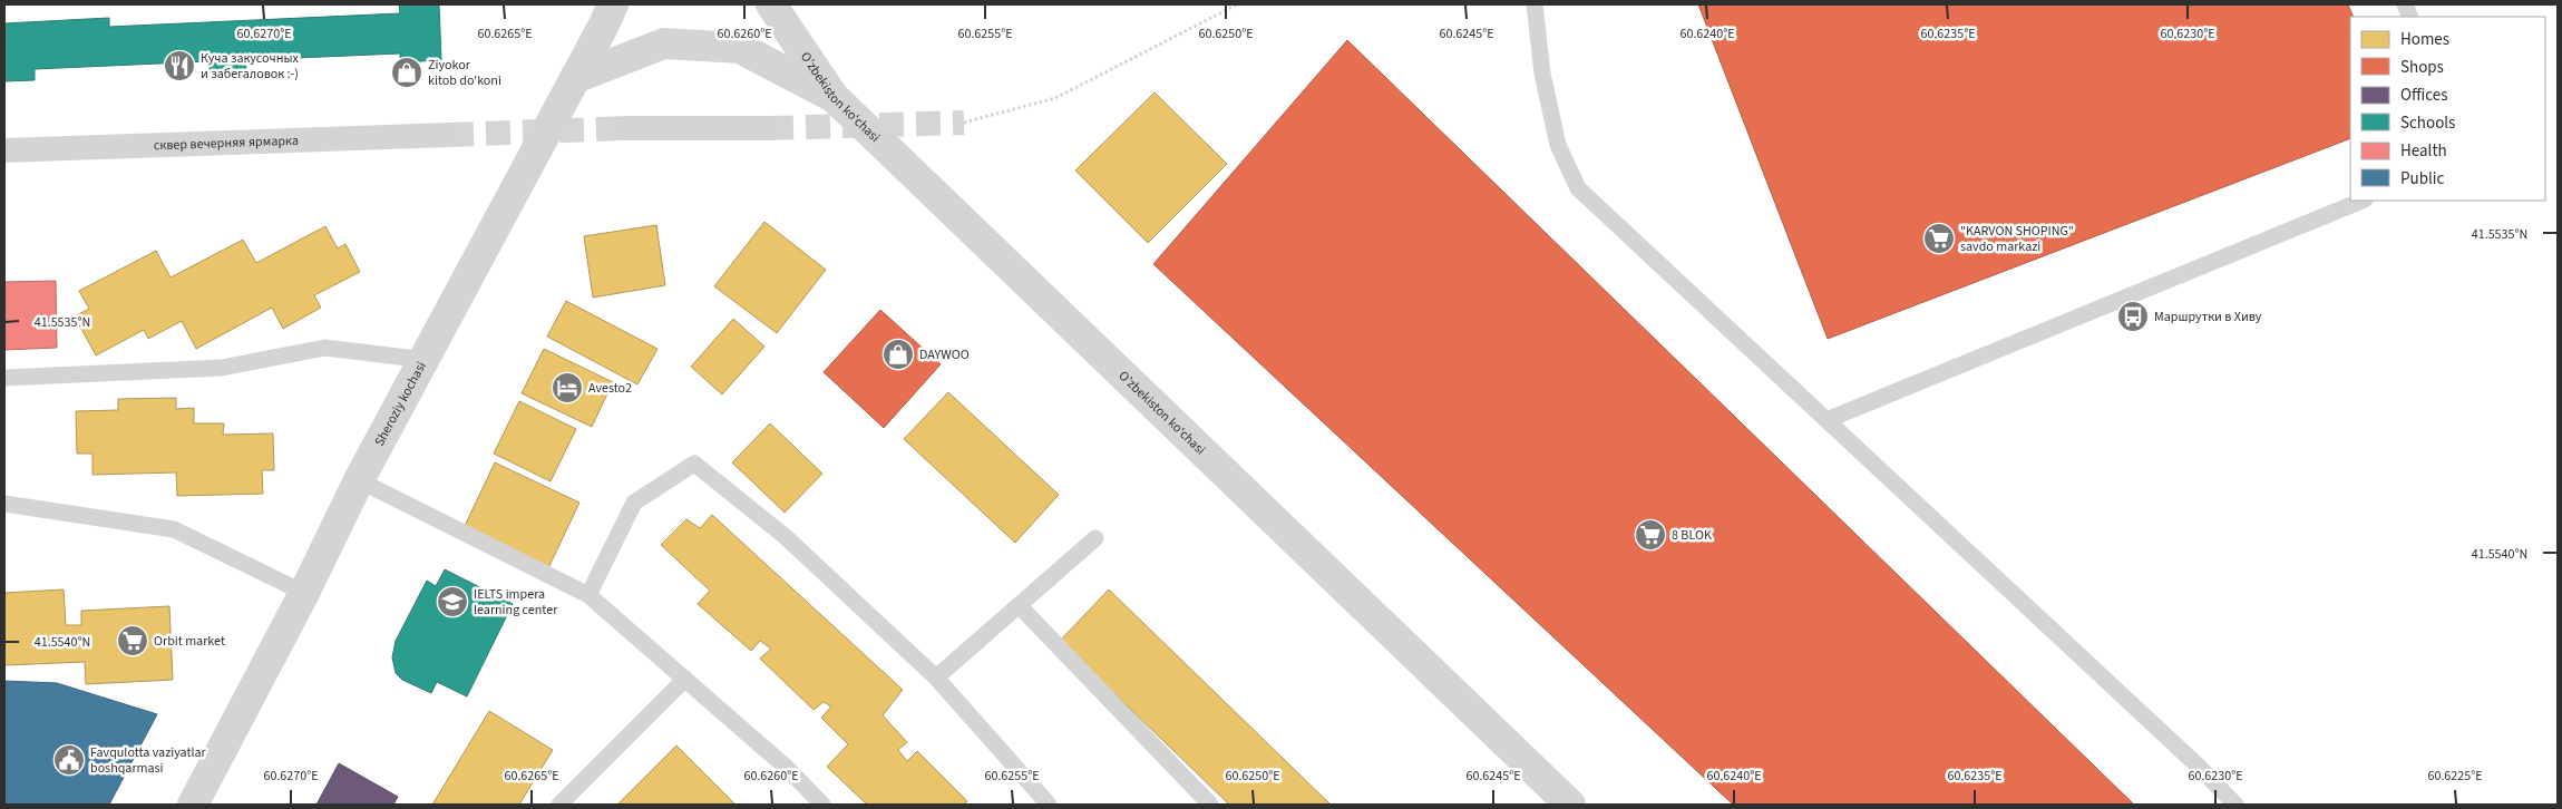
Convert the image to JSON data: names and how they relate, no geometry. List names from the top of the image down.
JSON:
{
  "streets": {
    "street": ["O’zbekiston ko‘chasi", "сквер вечерняя ярмарка", "Sheroziy kochasi"]
  },
  "places": {
    "restaurant": ["Куча закусочных и забегаловок :-)"],
    "shop": ["Ziyokor kitob do'koni", "DAYWOO"],
    "supermarket": ["\"KARVON SHOPING\" savdo markazi", "8 BLOK", "Orbit market"],
    "bus stop": ["Маршрутки в Хиву"],
    "hotel": ["Avesto2"],
    "school or university": ["IELTS impera learning center"],
    "public building": ["Favqulotta vaziyatlar boshqarmasi"]
  },
  "legend": [
    "Homes",
    "Shops",
    "Offices",
    "Schools",
    "Health",
    "Public"
  ],
  "coordinates": [
    "60.6270°E",
    "60.6265°E",
    "60.6260°E",
    "60.6255°E",
    "60.6250°E",
    "60.6245°E",
    "60.6240°E",
    "60.6235°E",
    "60.6230°E",
    "41.5535°N",
    "41.5540°N",
    "60.6225°E"
  ]
}
